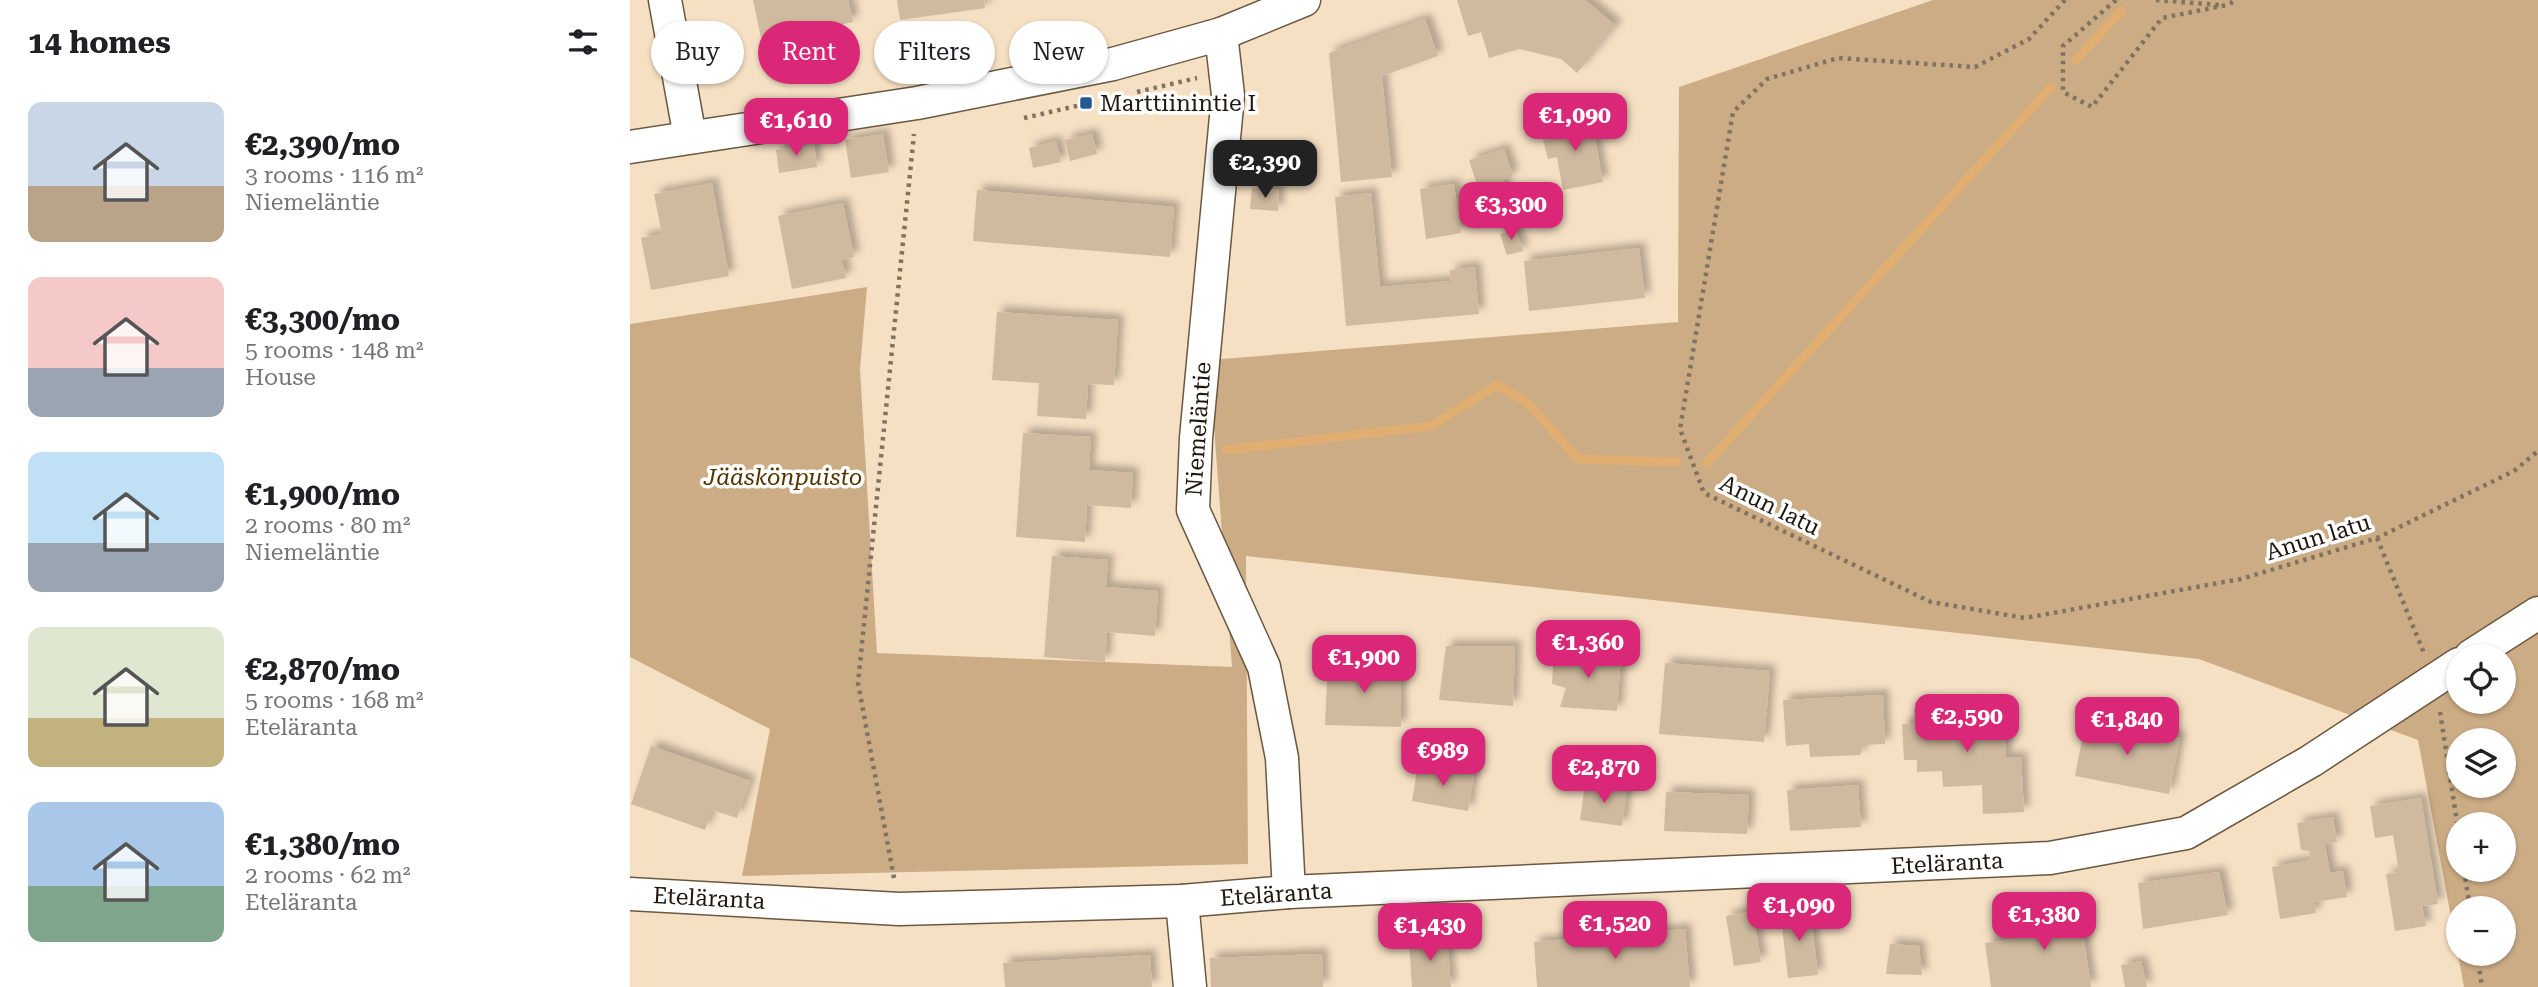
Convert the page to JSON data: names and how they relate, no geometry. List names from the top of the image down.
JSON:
{
  "streets": {
    "street": ["Niemeläntie", "Eteläranta"],
    "path": ["Anun latu"]
  },
  "crossings": [
    ["Niemeläntie", "Eteläranta"]
  ],
  "parks": ["Jääskönpuisto"],
  "places": {
    "transit": ["Marttiinintie I"]
  },
  "page": {
    "heading": "14 homes",
    "chip": [
      "Buy",
      "Rent",
      "Filters",
      "New"
    ],
    "list": [
      {
        "name": "€2,390/mo",
        "note": "3 rooms · 116 m² · Niemeläntie"
      },
      {
        "name": "€3,300/mo",
        "note": "5 rooms · 148 m² · House"
      },
      {
        "name": "€1,900/mo",
        "note": "2 rooms · 80 m² · Niemeläntie"
      },
      {
        "name": "€2,870/mo",
        "note": "5 rooms · 168 m² · Eteläranta"
      },
      {
        "name": "€1,380/mo",
        "note": "2 rooms · 62 m² · Eteläranta"
      }
    ],
    "price": [
      "€1,090",
      "€1,610",
      "€2,390",
      "€3,300",
      "€1,360",
      "€1,900",
      "€2,590",
      "€1,840",
      "€989",
      "€2,870",
      "€1,090",
      "€1,380",
      "€1,520",
      "€1,430"
    ],
    "map_buttons": ["+", "−"]
  }
}
